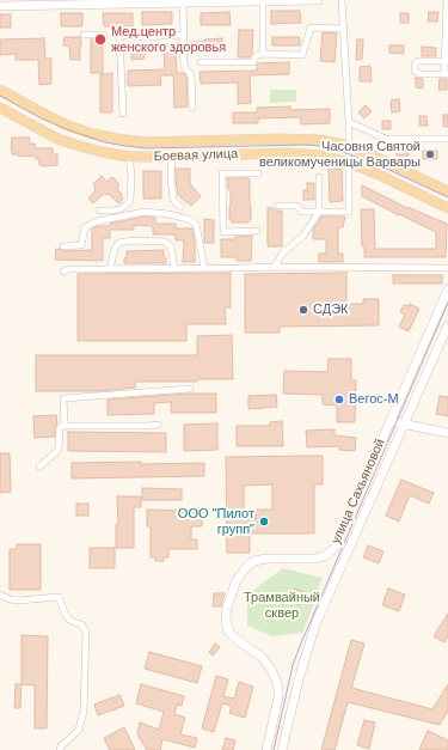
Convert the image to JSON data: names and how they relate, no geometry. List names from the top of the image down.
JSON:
{
  "streets": {
    "main road": ["Боевая улица", "улица Сахьяновой"]
  },
  "parks": ["Трамвайный сквер"],
  "places": [
    "Мед.центр женского здоровья",
    "Часовня Святой великомученицы Варвары",
    "СДЭК",
    "Вегос-М",
    "ООО \"Пилот групп\""
  ]
}
